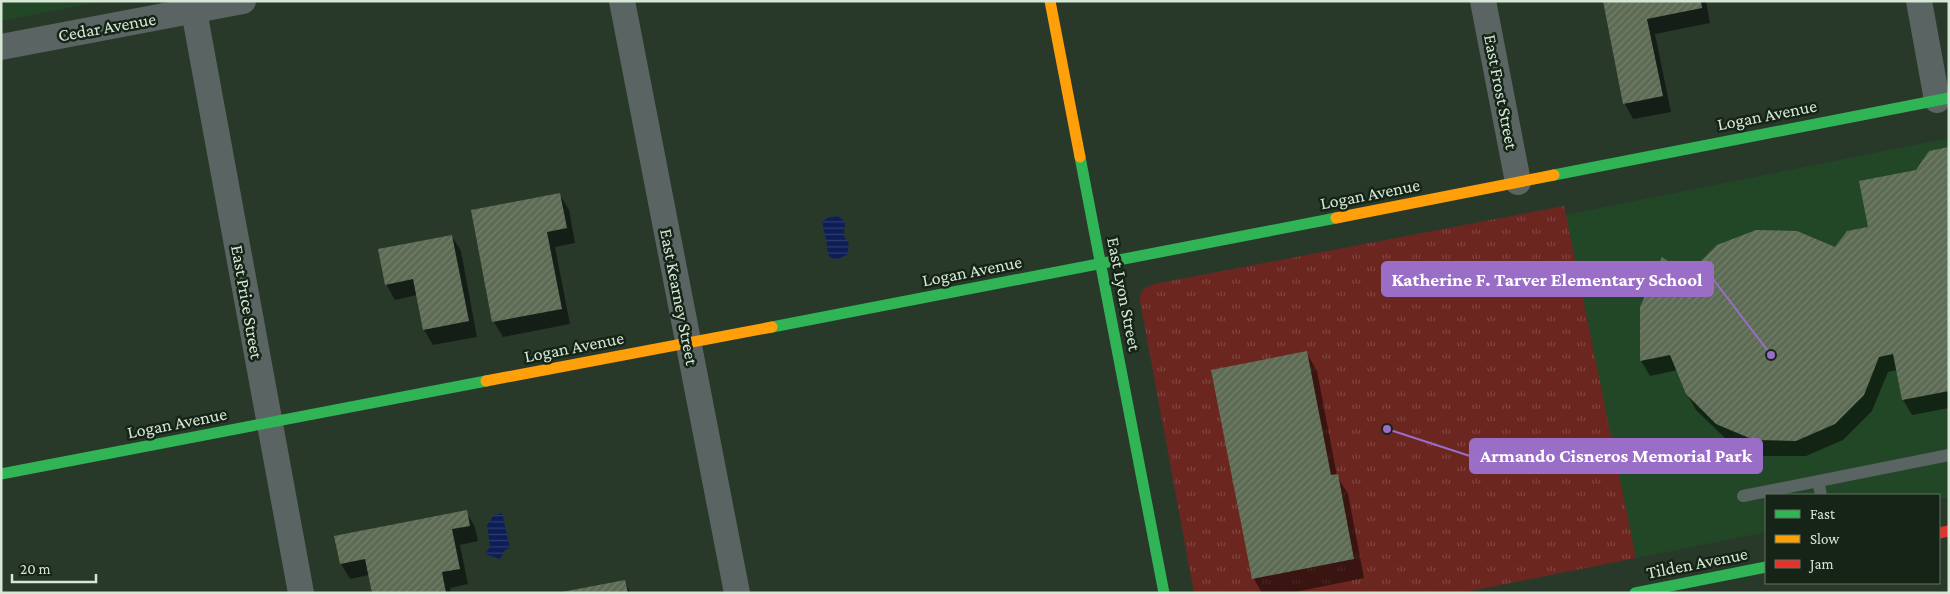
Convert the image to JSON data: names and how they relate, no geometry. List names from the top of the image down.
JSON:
{
  "streets": {
    "street": [
      "Cedar Avenue",
      "East Frost Street",
      "Logan Avenue",
      "East Lyon Street",
      "East Kearney Street",
      "East Price Street",
      "Tilden Avenue"
    ]
  },
  "crossings": [
    ["Cedar Avenue", "East Price Street"],
    ["East Frost Street", "Logan Avenue"],
    ["Logan Avenue", "East Lyon Street"],
    ["Logan Avenue", "East Kearney Street"],
    ["Logan Avenue", "East Price Street"]
  ],
  "places": ["Katherine F. Tarver Elementary School", "Armando Cisneros Memorial Park"],
  "legend": ["Fast", "Slow", "Jam"],
  "scale_bar": "20 m"
}
